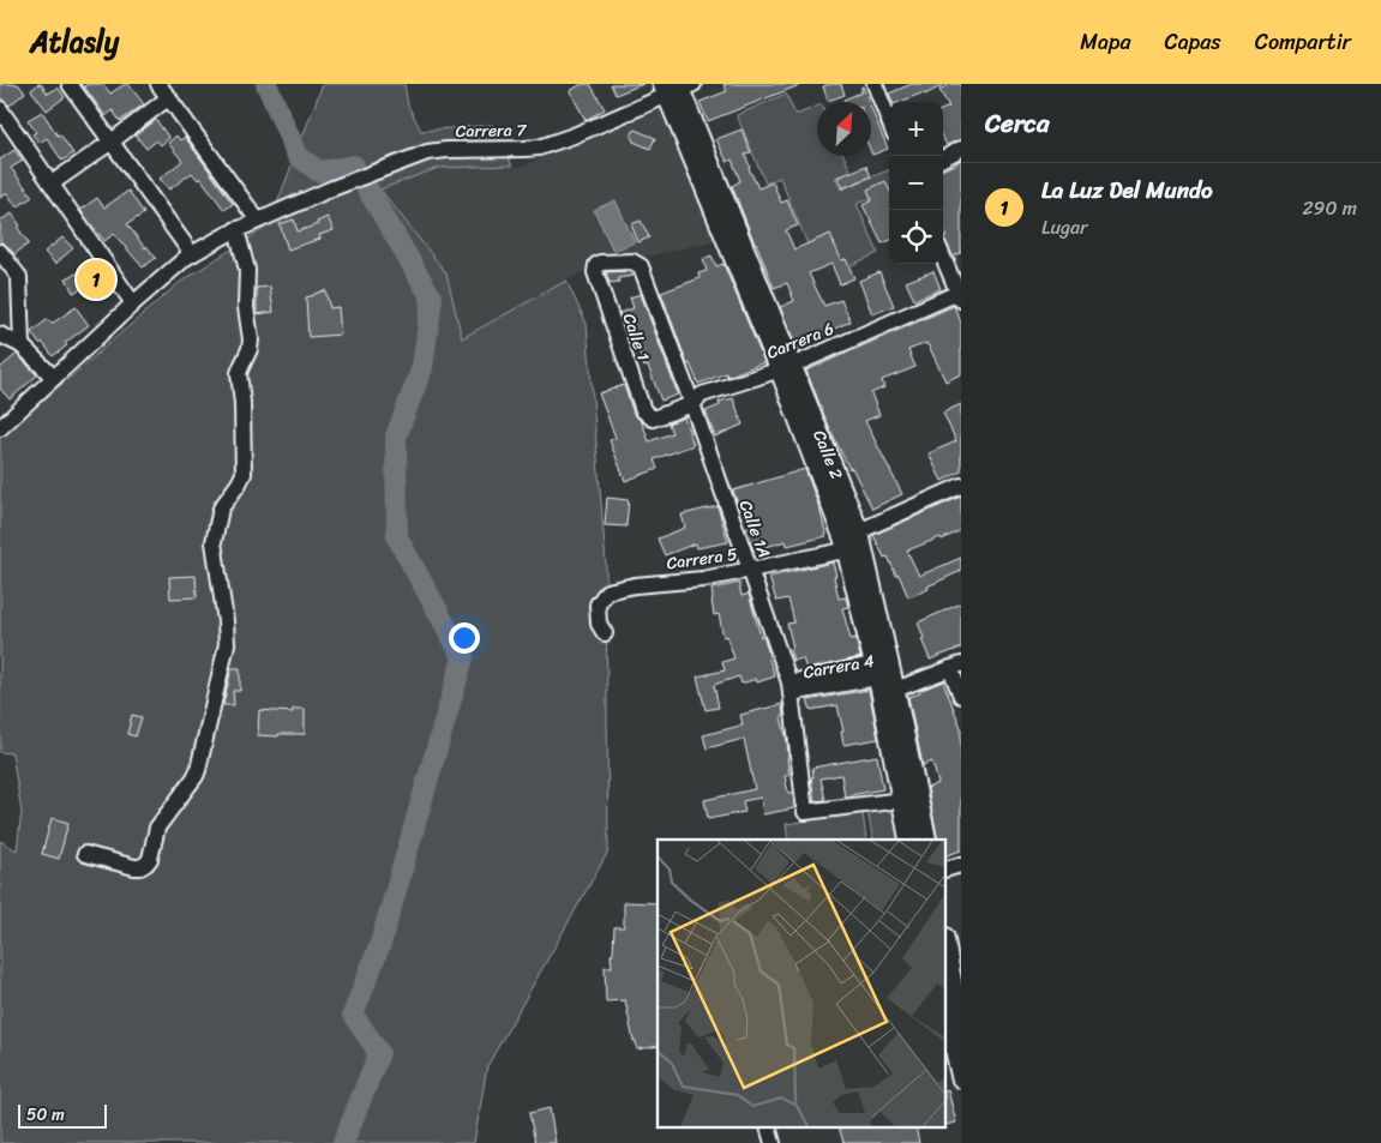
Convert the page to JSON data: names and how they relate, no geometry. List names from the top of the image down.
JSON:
{
  "streets": {
    "main road": ["Calle 2"],
    "street": [
      "Carrera 7",
      "Calle 1",
      "Carrera 6",
      "Calle 1A",
      "Carrera 5",
      "Carrera 4"
    ]
  },
  "crossings": [
    ["Carrera 7", "Calle 2"],
    ["Calle 1", "Carrera 6"],
    ["Calle 1", "Calle 1A"],
    ["Carrera 6", "Calle 2"],
    ["Carrera 6", "Calle 1A"],
    ["Calle 2", "Calle 1A"],
    ["Calle 2", "Carrera 5"],
    ["Calle 2", "Carrera 4"],
    ["Calle 1A", "Carrera 5"],
    ["Calle 1A", "Carrera 4"]
  ],
  "scale_bar": "50 m",
  "north": "top right",
  "page": {
    "header": "Atlasly",
    "nav": ["Mapa", "Capas", "Compartir"],
    "heading": "Cerca",
    "map_buttons": ["+", "−"],
    "list": [
      {
        "mark": "1",
        "name": "La Luz Del Mundo",
        "note": "Lugar",
        "value": "290 m"
      }
    ],
    "pins": "1",
    "scale": "50 m"
  }
}
